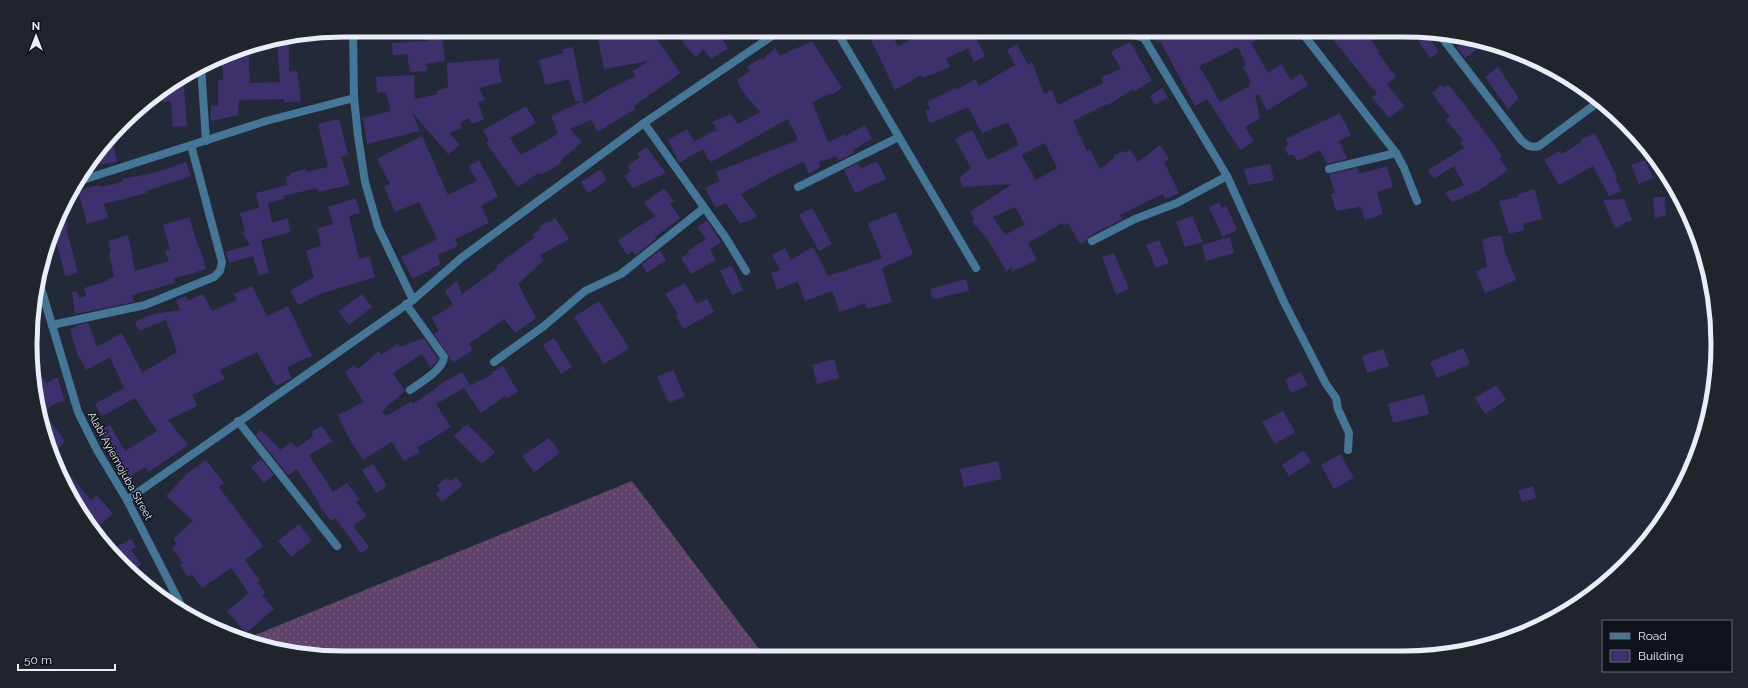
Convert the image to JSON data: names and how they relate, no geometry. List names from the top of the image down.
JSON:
{
  "streets": {
    "street": ["Alabi Ayiemojuba Street"]
  },
  "legend": ["Road", "Building"],
  "scale_bar": "50 m",
  "north": "top"
}
